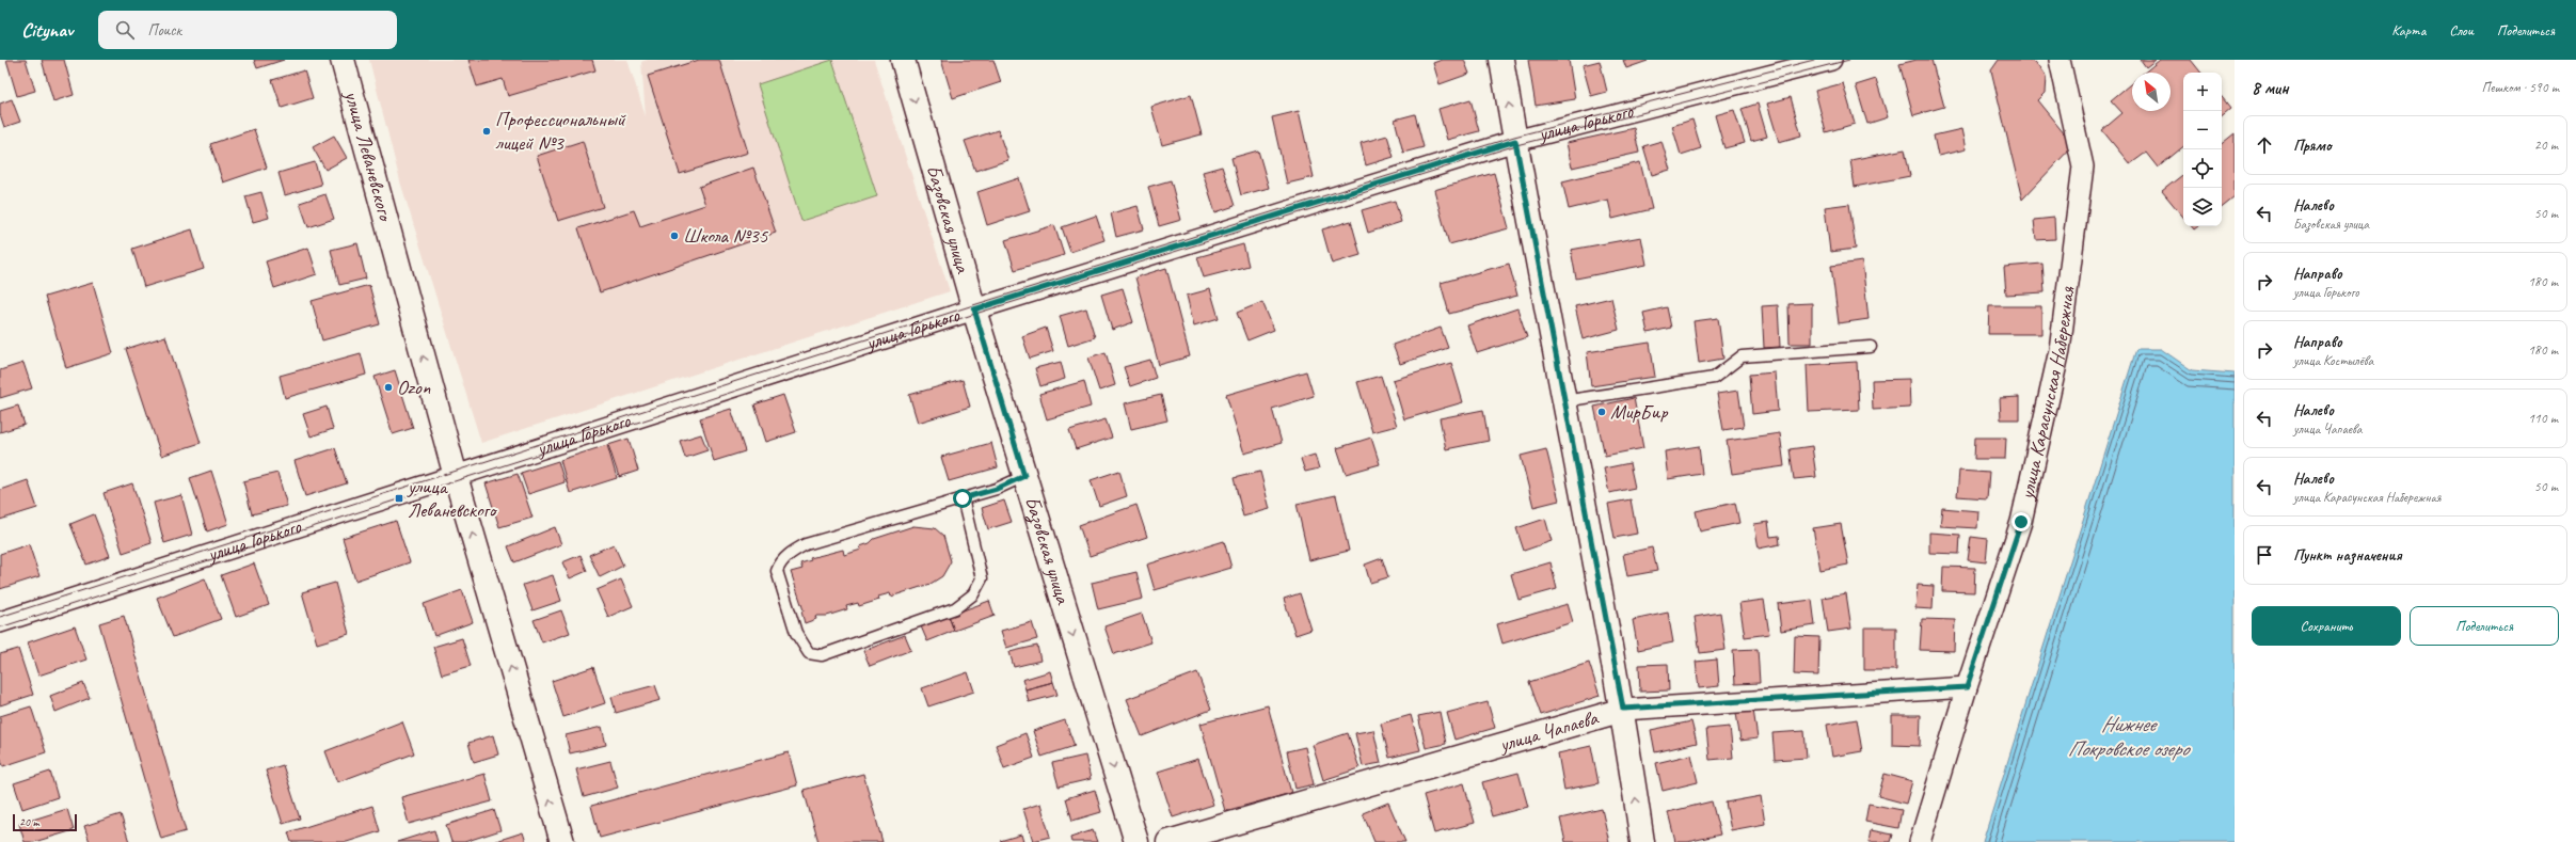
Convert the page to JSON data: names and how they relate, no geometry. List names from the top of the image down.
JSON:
{
  "streets": {
    "street": [
      "улица Горького",
      "улица Леваневского",
      "Базовская улица",
      "улица Карасунская Набережная",
      "улица Чапаева"
    ]
  },
  "crossings": [
    ["улица Горького", "улица Леваневского"],
    ["улица Горького", "Базовская улица"],
    ["улица Карасунская Набережная", "улица Чапаева"]
  ],
  "one_way": ["улица Леваневского", "Базовская улица"],
  "water": ["Нижнее Покровское озеро"],
  "places": {
    "other": [
      "Профессиональный лицей №3",
      "Школа №35",
      "Ozon",
      "МирБир"
    ],
    "transit": ["улица Леваневского"]
  },
  "scale_bar": "20 m",
  "north": "top left",
  "page": {
    "header": "Citynav",
    "search": "Поиск",
    "nav": ["Карта", "Слои", "Поделиться"],
    "heading": ["8 мин", "Пешком · 590 m"],
    "map_buttons": ["+", "−"],
    "list": [
      ["Прямо", "20 m"],
      ["Налево", "Базовская улица", "50 m"],
      ["Направо", "улица Горького", "180 m"],
      ["Направо", "улица Костылёва", "180 m"],
      ["Налево", "улица Чапаева", "110 m"],
      ["Налево", "улица Карасунская Набережная", "50 m"],
      "Пункт назначения"
    ],
    "buttons": ["Сохранить", "Поделиться"],
    "scale": "20 m"
  }
}
